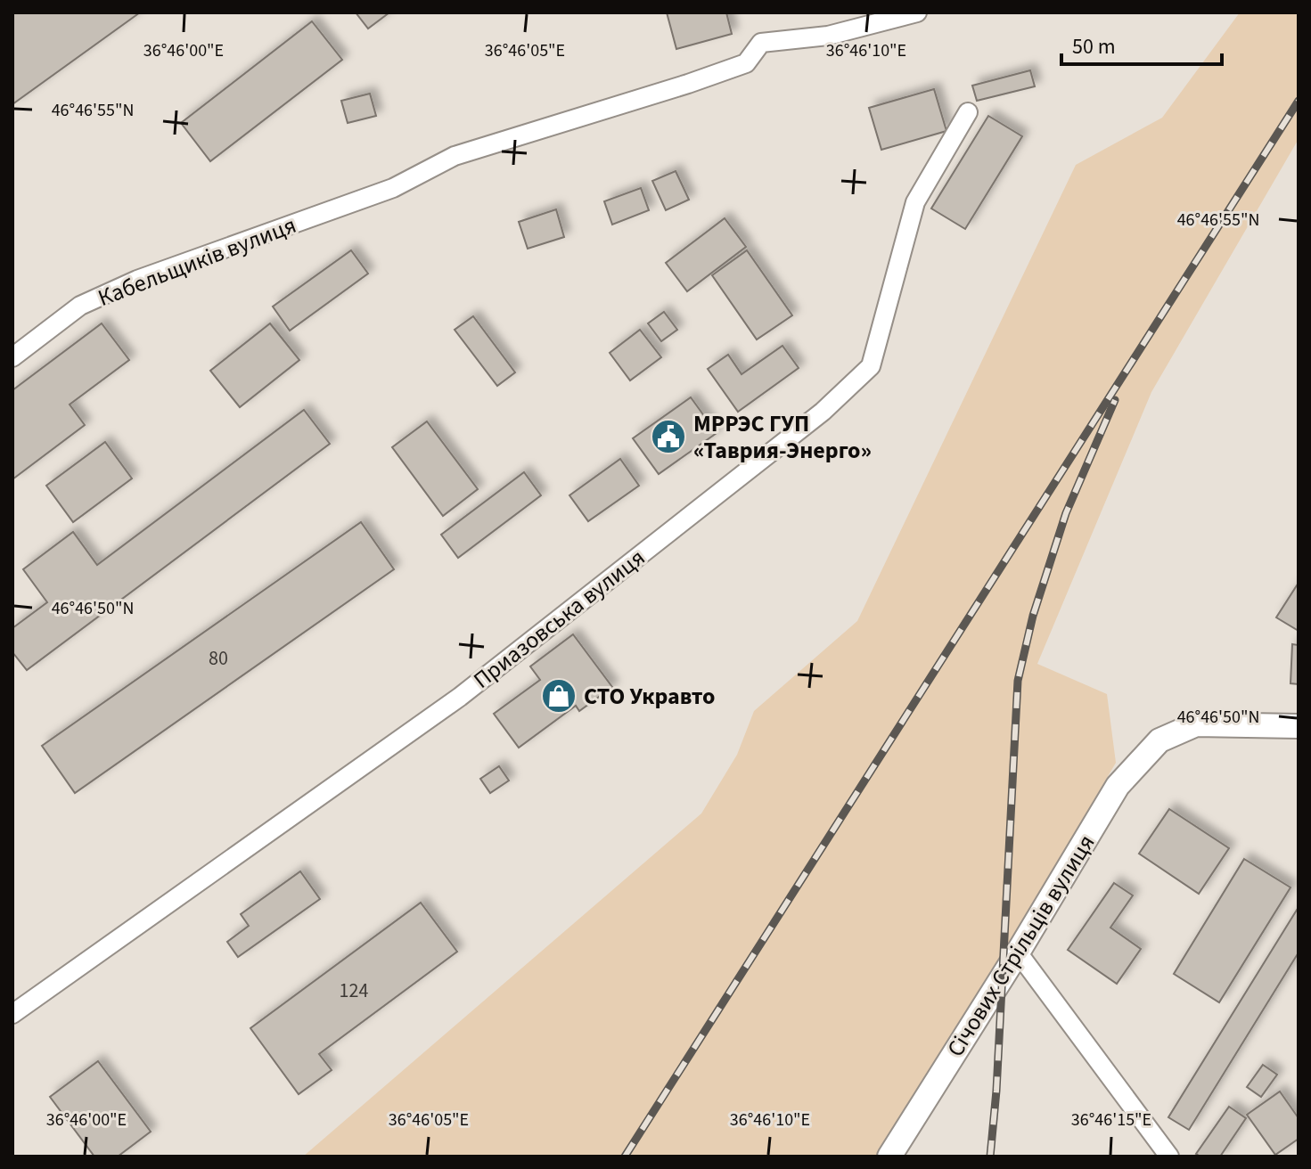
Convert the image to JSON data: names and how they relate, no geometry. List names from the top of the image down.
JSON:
{
  "streets": {
    "street": ["Кабельщиків вулиця", "Приазовська вулиця", "Січових Стрільців вулиця"]
  },
  "places": {
    "public building": ["МРРЭС ГУП «Таврия-Энерго»"],
    "shop": ["СТО Укравто"]
  },
  "house_numbers": ["80", "124"],
  "scale_bar": "50 m",
  "coordinates": [
    "36°46'00\"E",
    "36°46'05\"E",
    "36°46'10\"E",
    "46°46'55\"N",
    "46°46'50\"N",
    "36°46'15\"E"
  ]
}
